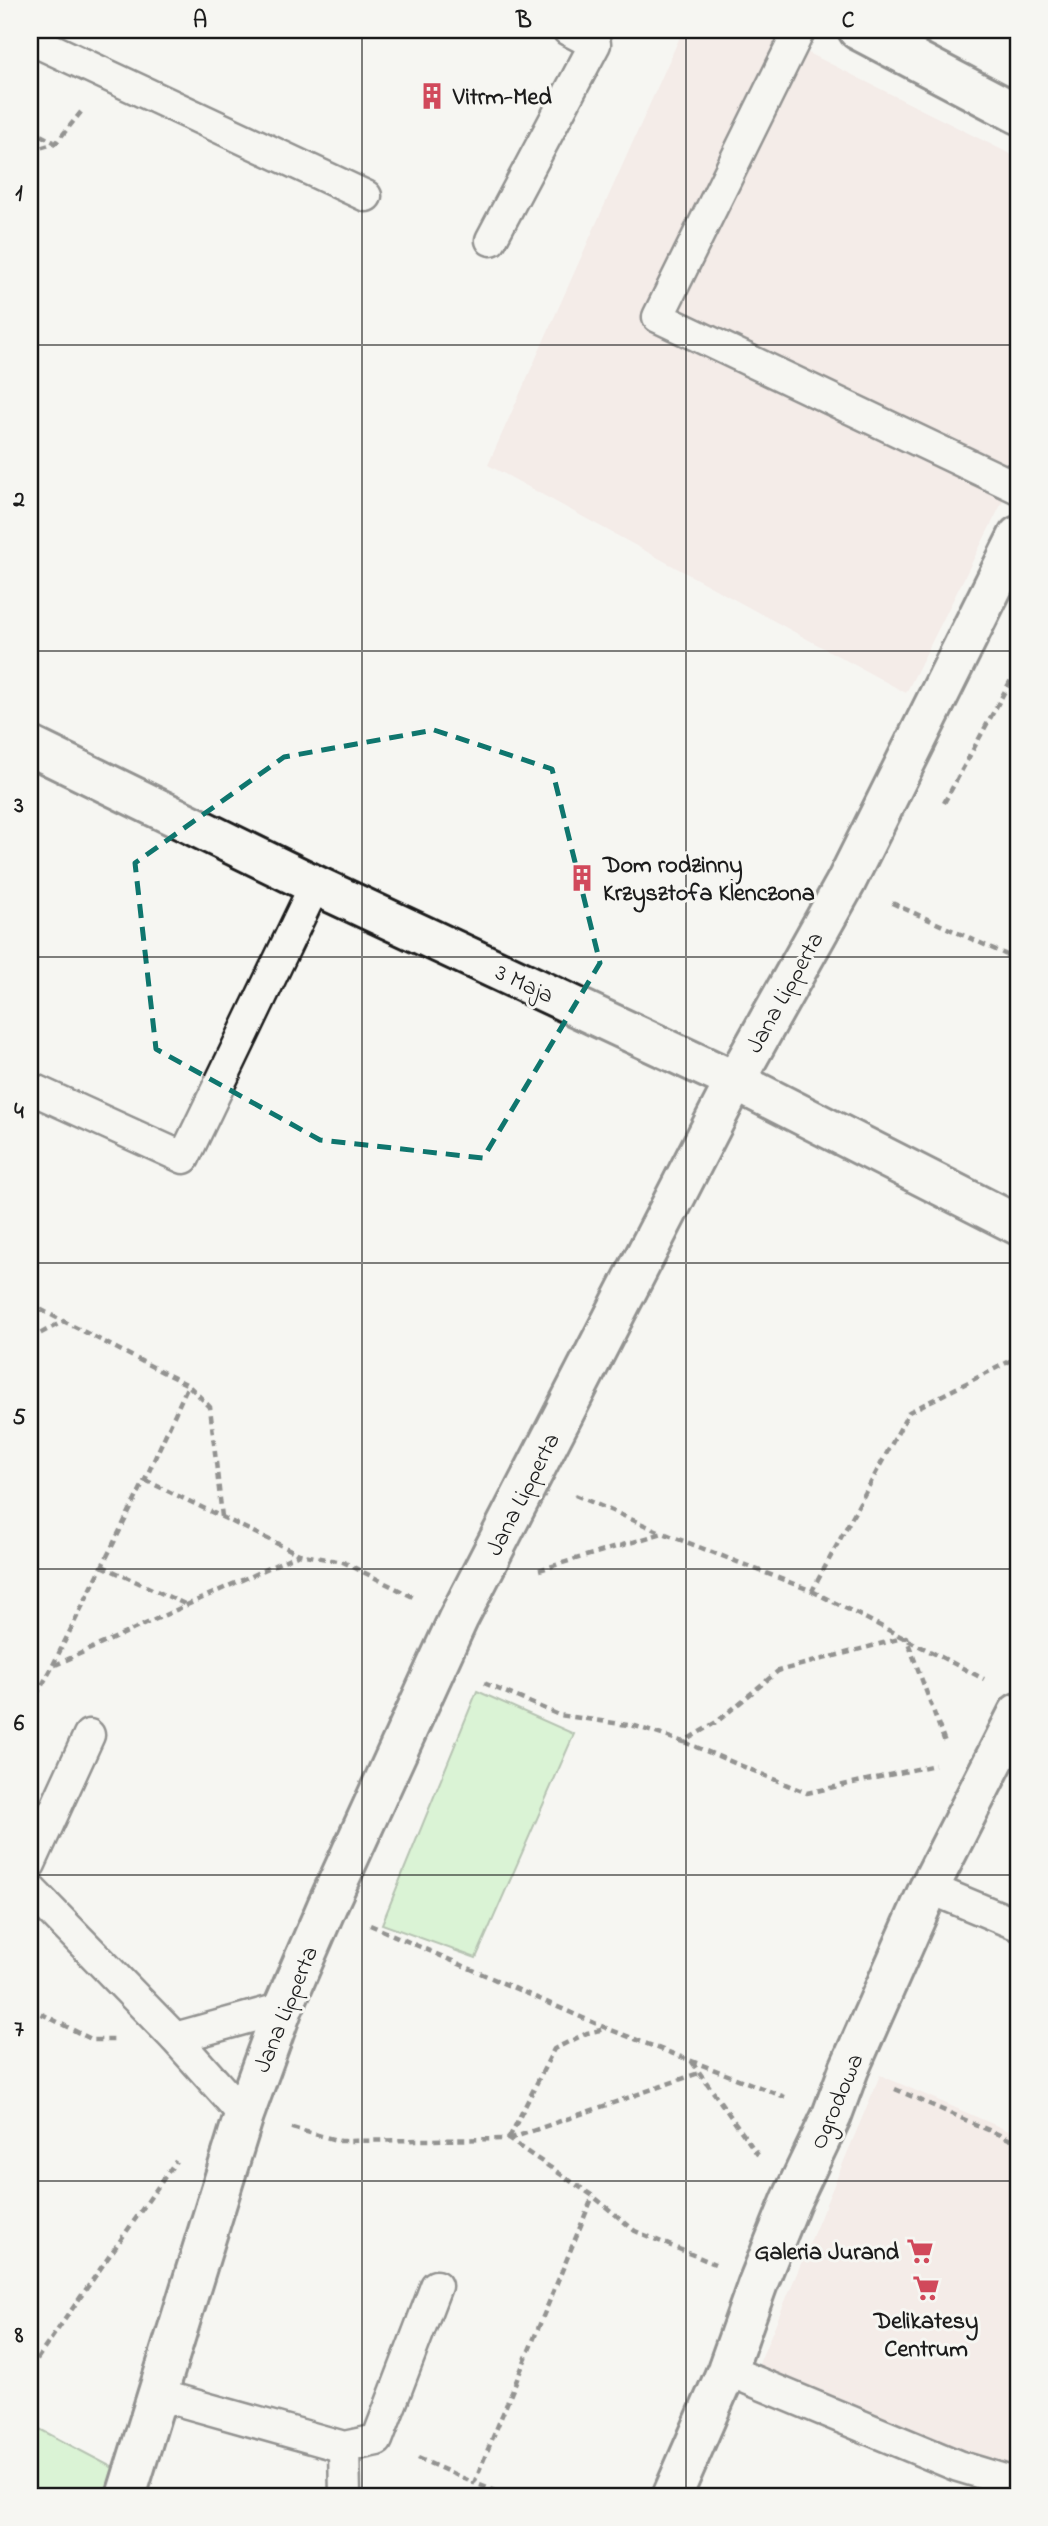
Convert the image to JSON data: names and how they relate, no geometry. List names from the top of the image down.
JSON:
{
  "streets": {
    "street": ["3 Maja", "Jana Lipperta", "Ogrodowa"]
  },
  "crossings": [
    ["3 Maja", "Jana Lipperta"]
  ],
  "places": {
    "building": ["Vitrm-Med", "Dom rodzinny Krzysztofa Klenczona"],
    "supermarket": ["Galeria Jurand", "Delikatesy Centrum"]
  },
  "grid": {
    "columns": ["A", "B", "C"],
    "rows": [
      "1",
      "2",
      "3",
      "4",
      "5",
      "6",
      "7",
      "8"
    ]
  }
}
